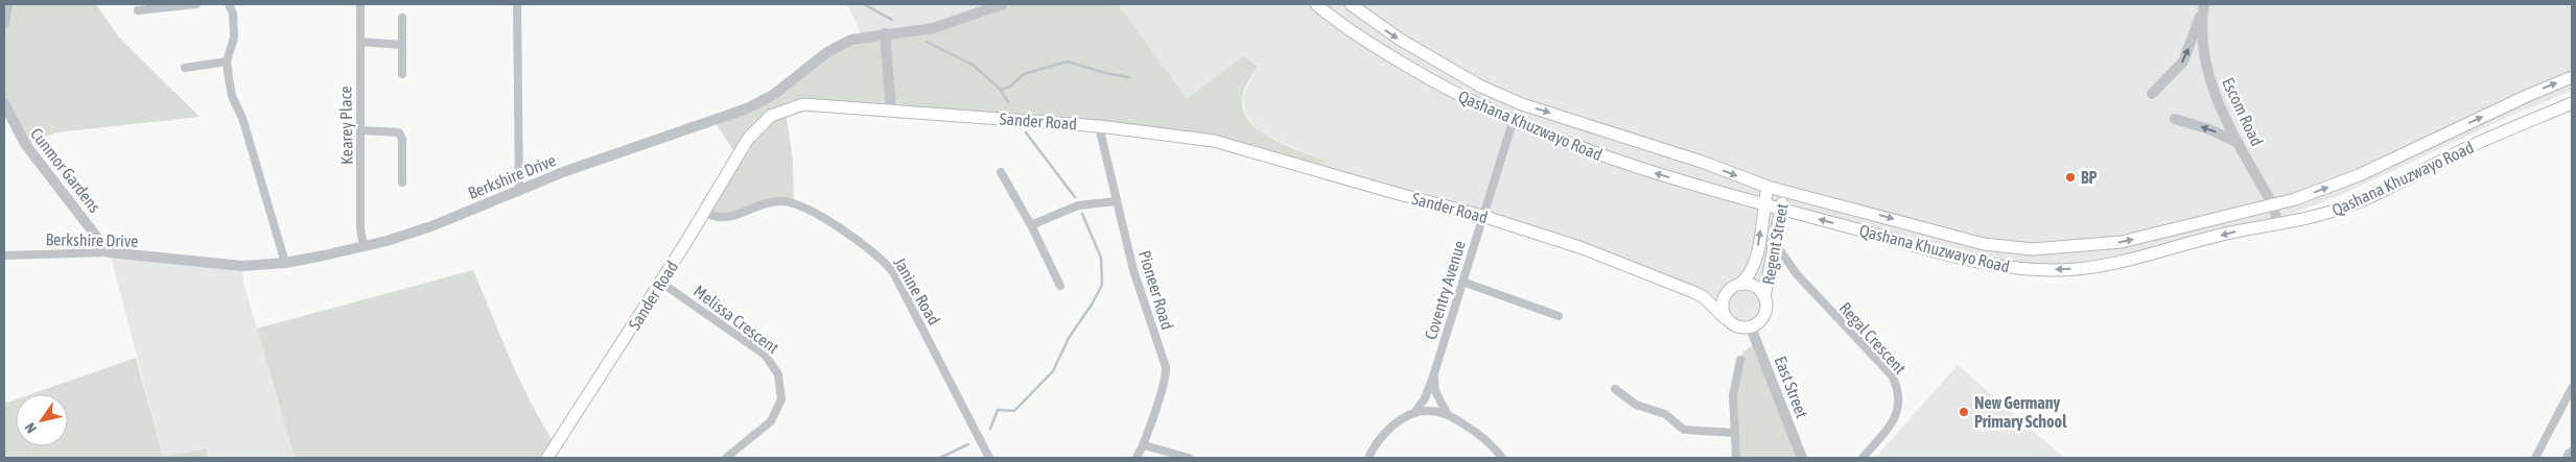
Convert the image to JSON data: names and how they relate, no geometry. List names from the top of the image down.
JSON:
{
  "streets": {
    "main road": ["Sander Road", "Qashana Khuzwayo Road", "Regent Street"],
    "street": [
      "Escom Road",
      "Kearey Place",
      "Cunmor Gardens",
      "Berkshire Drive",
      "Pioneer Road",
      "Coventry Avenue",
      "Janine Road",
      "Melissa Crescent",
      "Regal Crescent",
      "East Street"
    ]
  },
  "crossings": [
    ["Escom Road", "Qashana Khuzwayo Road"],
    ["Sander Road", "Regent Street"],
    ["Sander Road", "Pioneer Road"],
    ["Sander Road", "Coventry Avenue"],
    ["Sander Road", "Janine Road"],
    ["Sander Road", "Melissa Crescent"],
    ["Sander Road", "East Street"],
    ["Kearey Place", "Berkshire Drive"],
    ["Qashana Khuzwayo Road", "Regent Street"],
    ["Qashana Khuzwayo Road", "Coventry Avenue"],
    ["Cunmor Gardens", "Berkshire Drive"],
    ["Regent Street", "Regal Crescent"],
    ["Regent Street", "East Street"]
  ],
  "places": ["BP", "New Germany Primary School"],
  "north": "bottom left"
}
